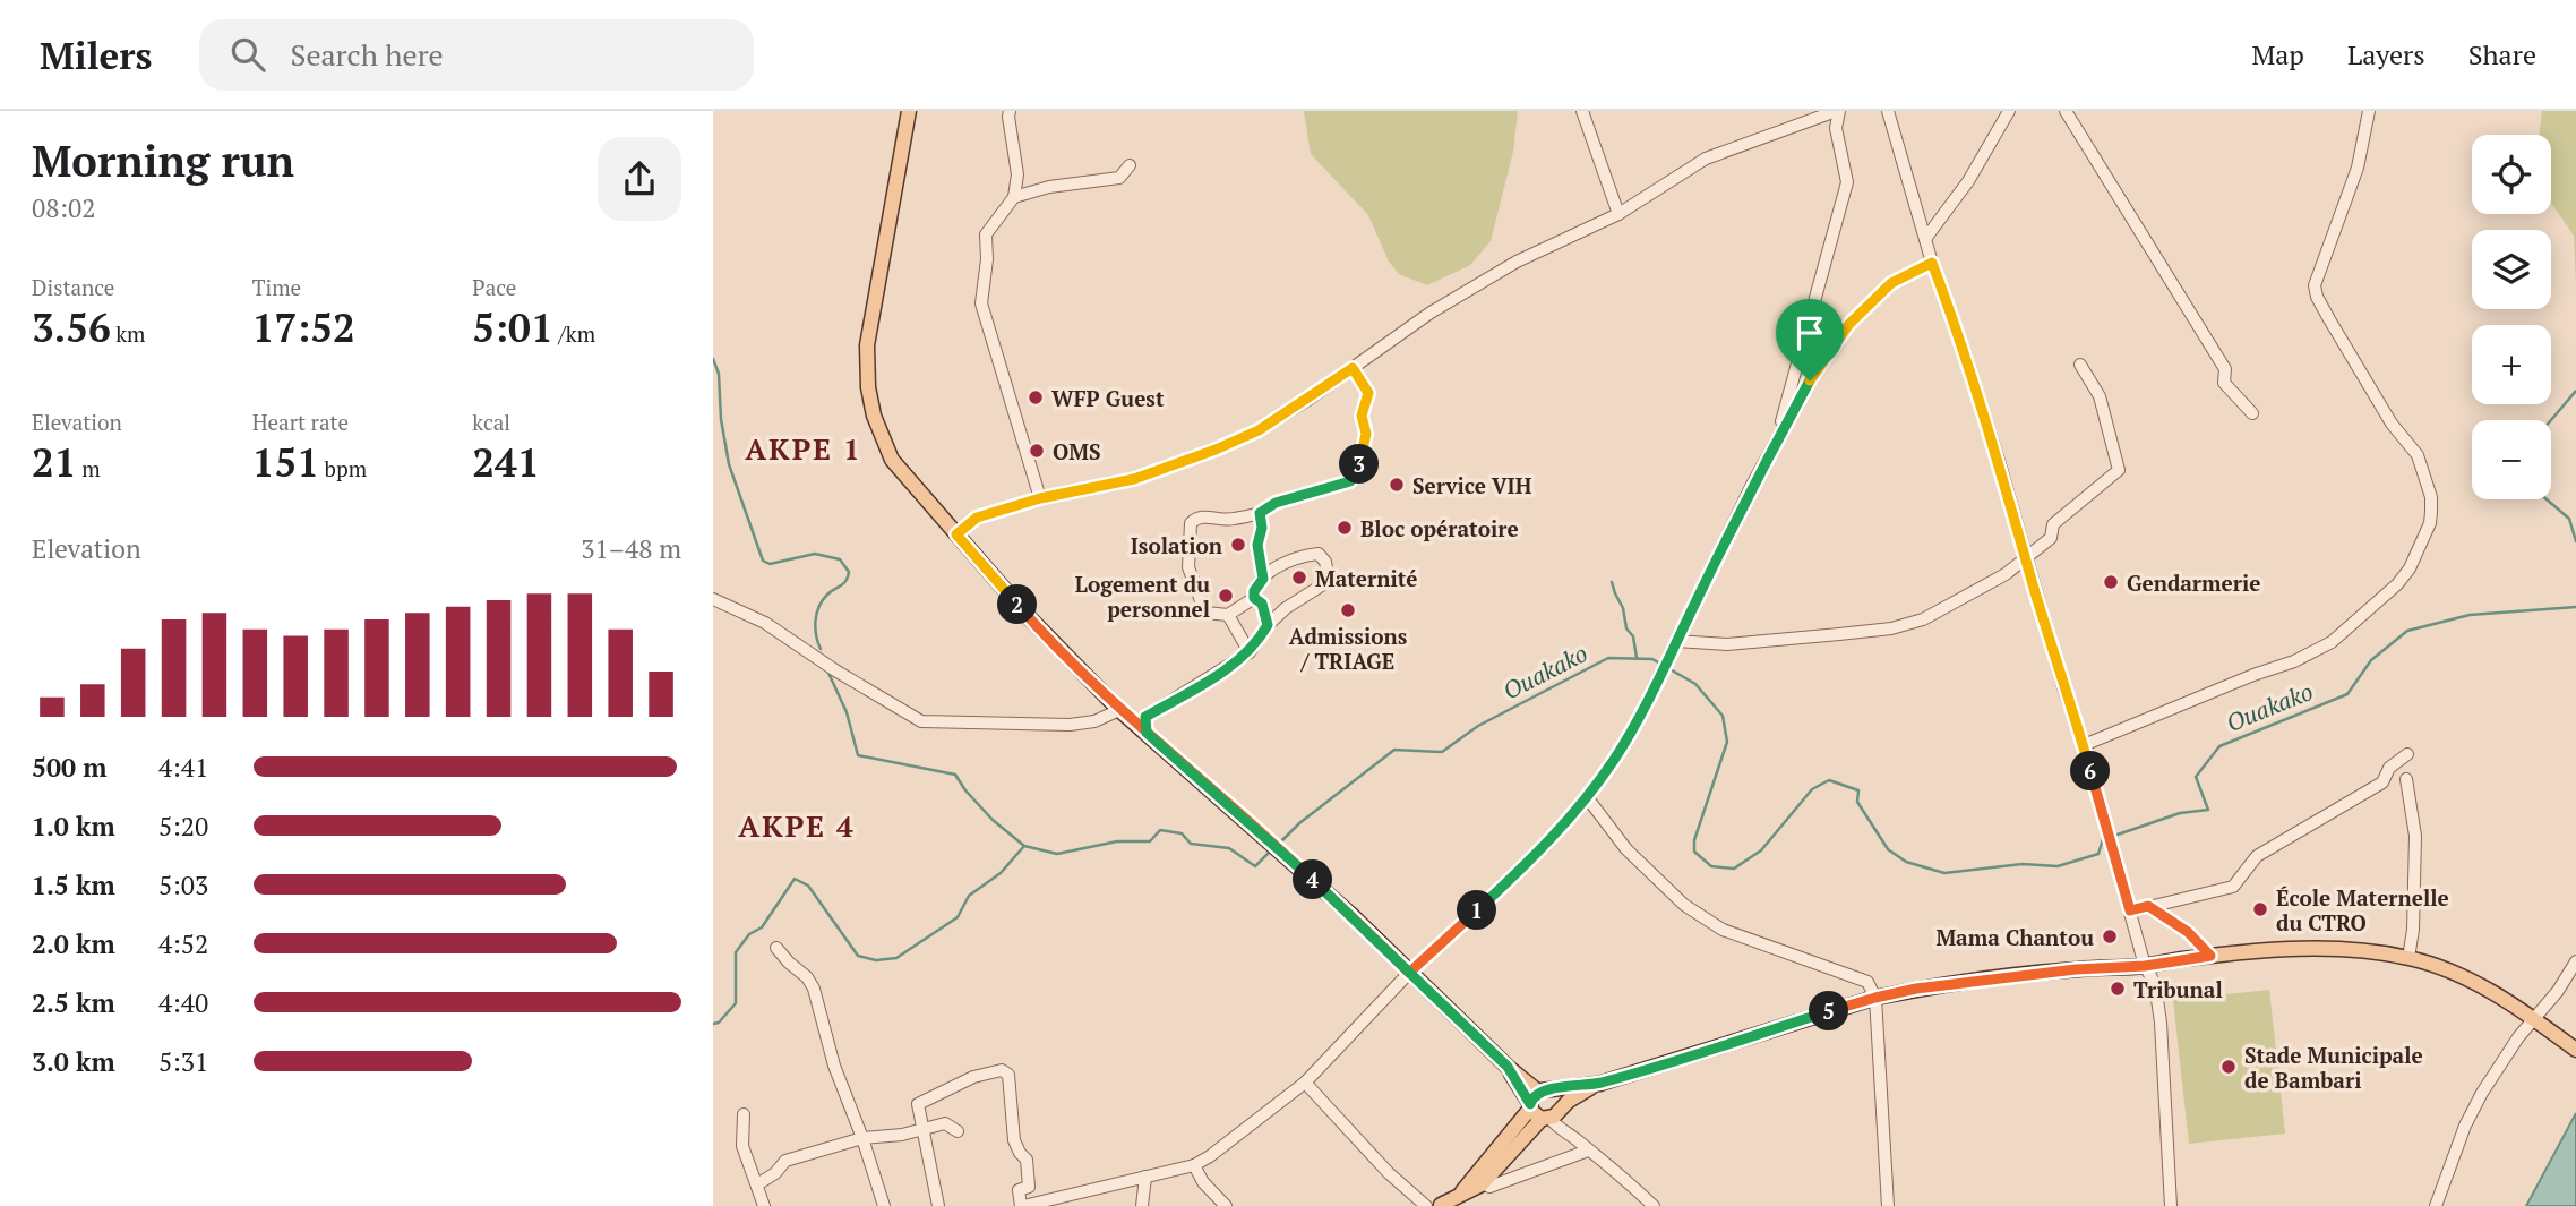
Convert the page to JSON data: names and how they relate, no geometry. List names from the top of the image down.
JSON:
{
  "districts": ["AKPE 1", "AKPE 4"],
  "water": ["Ouakako"],
  "places": [
    "WFP Guest",
    "OMS",
    "Service VIH",
    "Bloc opératoire",
    "Isolation",
    "Maternité",
    "Gendarmerie",
    "Logement du personnel",
    "Admissions / TRIAGE",
    "École Maternelle du CTRO",
    "Mama Chantou",
    "Tribunal",
    "Stade Municipale de Bambari"
  ],
  "page": {
    "header": "Milers",
    "search": "Search here",
    "nav": ["Map", "Layers", "Share"],
    "heading": ["Morning run", "08:02"],
    "map_buttons": ["+", "−"],
    "stats": [
      ["Distance", "3.56 km"],
      ["Time", "17:52"],
      ["Pace", "5:01 /km"],
      ["Elevation", "21 m"],
      ["Heart rate", "151 bpm"],
      ["kcal", "241"]
    ],
    "pins": [
      "3",
      "2",
      "6",
      "4",
      "1",
      "5"
    ],
    "chart": ["Elevation", "31–48 m"],
    "list": [
      {
        "name": "500 m",
        "note": "4:41"
      },
      {
        "name": "1.0 km",
        "note": "5:20"
      },
      {
        "name": "1.5 km",
        "note": "5:03"
      },
      {
        "name": "2.0 km",
        "note": "4:52"
      },
      {
        "name": "2.5 km",
        "note": "4:40"
      },
      {
        "name": "3.0 km",
        "note": "5:31"
      }
    ]
  }
}
